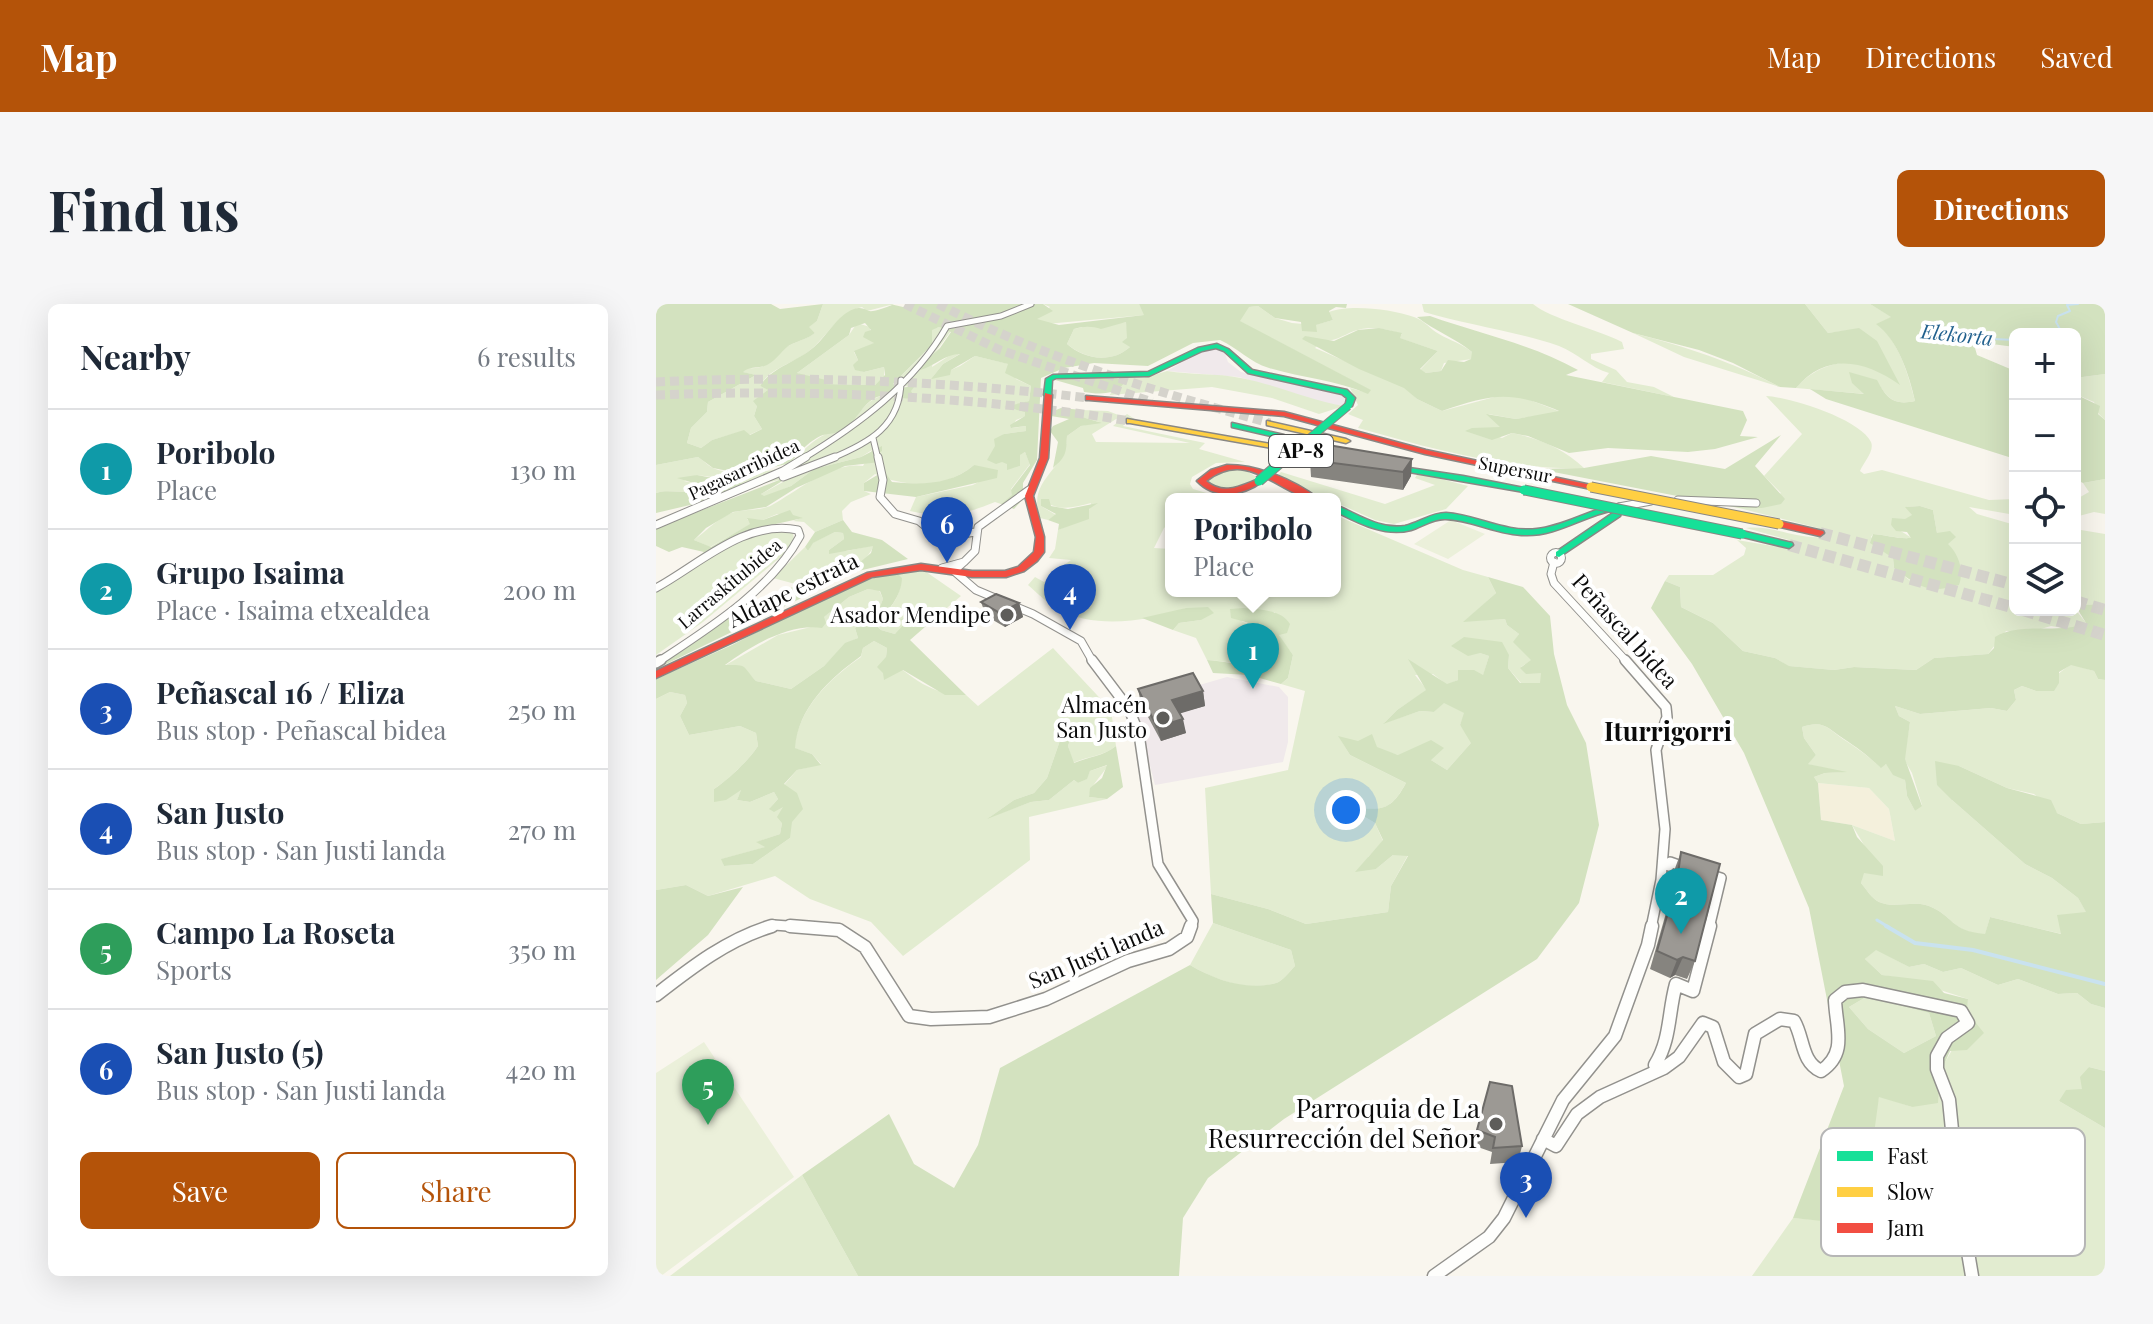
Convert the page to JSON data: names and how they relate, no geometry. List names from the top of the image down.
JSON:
{
  "streets": {
    "main road": [
      "AP-8",
      "Supersur",
      "Aldape estrata",
      "Peñascal bidea"
    ],
    "street": ["Pagasarribidea", "Larraskitubidea", "San Justi landa"]
  },
  "crossings": [
    ["Aldape estrata", "San Justi landa"]
  ],
  "districts": ["Iturrigorri"],
  "water": ["Elekorta"],
  "places": ["Asador Mendipe", "Almacén San Justo", "Parroquia de La Resurrección del Señor"],
  "legend": ["Fast", "Slow", "Jam"],
  "page": {
    "header": "Map",
    "nav": ["Map", "Directions", "Saved"],
    "buttons": [
      "Directions",
      ["Save", "Share"]
    ],
    "title": "Find us",
    "heading": ["Nearby", "6 results"],
    "map_buttons": ["+", "−"],
    "list": [
      {
        "mark": "1",
        "name": "Poribolo",
        "note": "Place",
        "value": "130 m"
      },
      {
        "mark": "2",
        "name": "Grupo Isaima",
        "note": "Place · Isaima etxealdea",
        "value": "200 m"
      },
      {
        "mark": "3",
        "name": "Peñascal 16 / Eliza",
        "note": "Bus stop · Peñascal bidea",
        "value": "250 m"
      },
      {
        "mark": "4",
        "name": "San Justo",
        "note": "Bus stop · San Justi landa",
        "value": "270 m"
      },
      {
        "mark": "5",
        "name": "Campo La Roseta",
        "note": "Sports",
        "value": "350 m"
      },
      {
        "mark": "6",
        "name": "San Justo (5)",
        "note": "Bus stop · San Justi landa",
        "value": "420 m"
      }
    ],
    "popup": ["Poribolo", "Place"],
    "pins": [
      "6",
      "4",
      "1",
      "2",
      "5",
      "3"
    ]
  }
}
